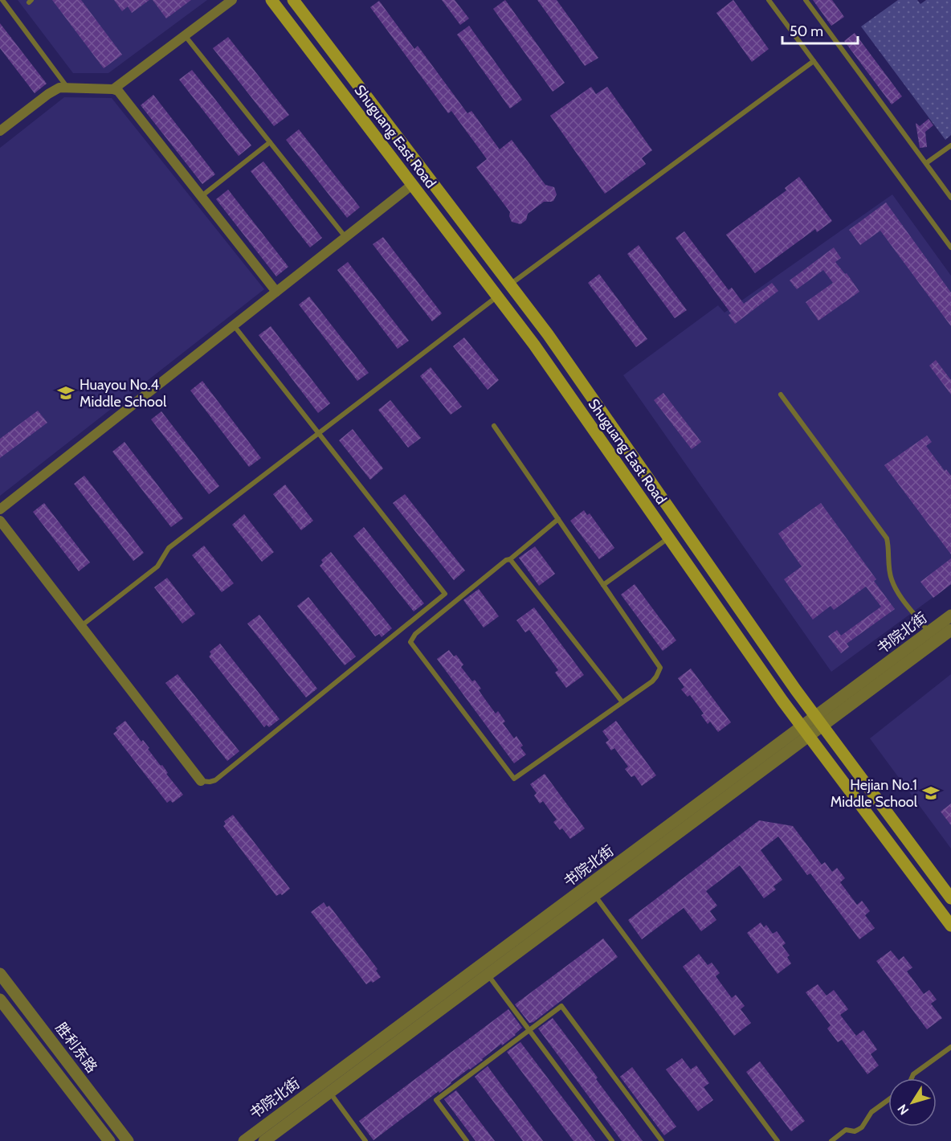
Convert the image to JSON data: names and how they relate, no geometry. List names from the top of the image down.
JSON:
{
  "streets": {
    "main road": ["Shuguang East Road"],
    "street": ["书院北街", "胜利东路"]
  },
  "crossings": [
    ["Shuguang East Road", "书院北街"]
  ],
  "places": {
    "school or university": ["Huayou No.4 Middle School", "Hejian No.1 Middle School"]
  },
  "scale_bar": "50 m",
  "north": "bottom left"
}
